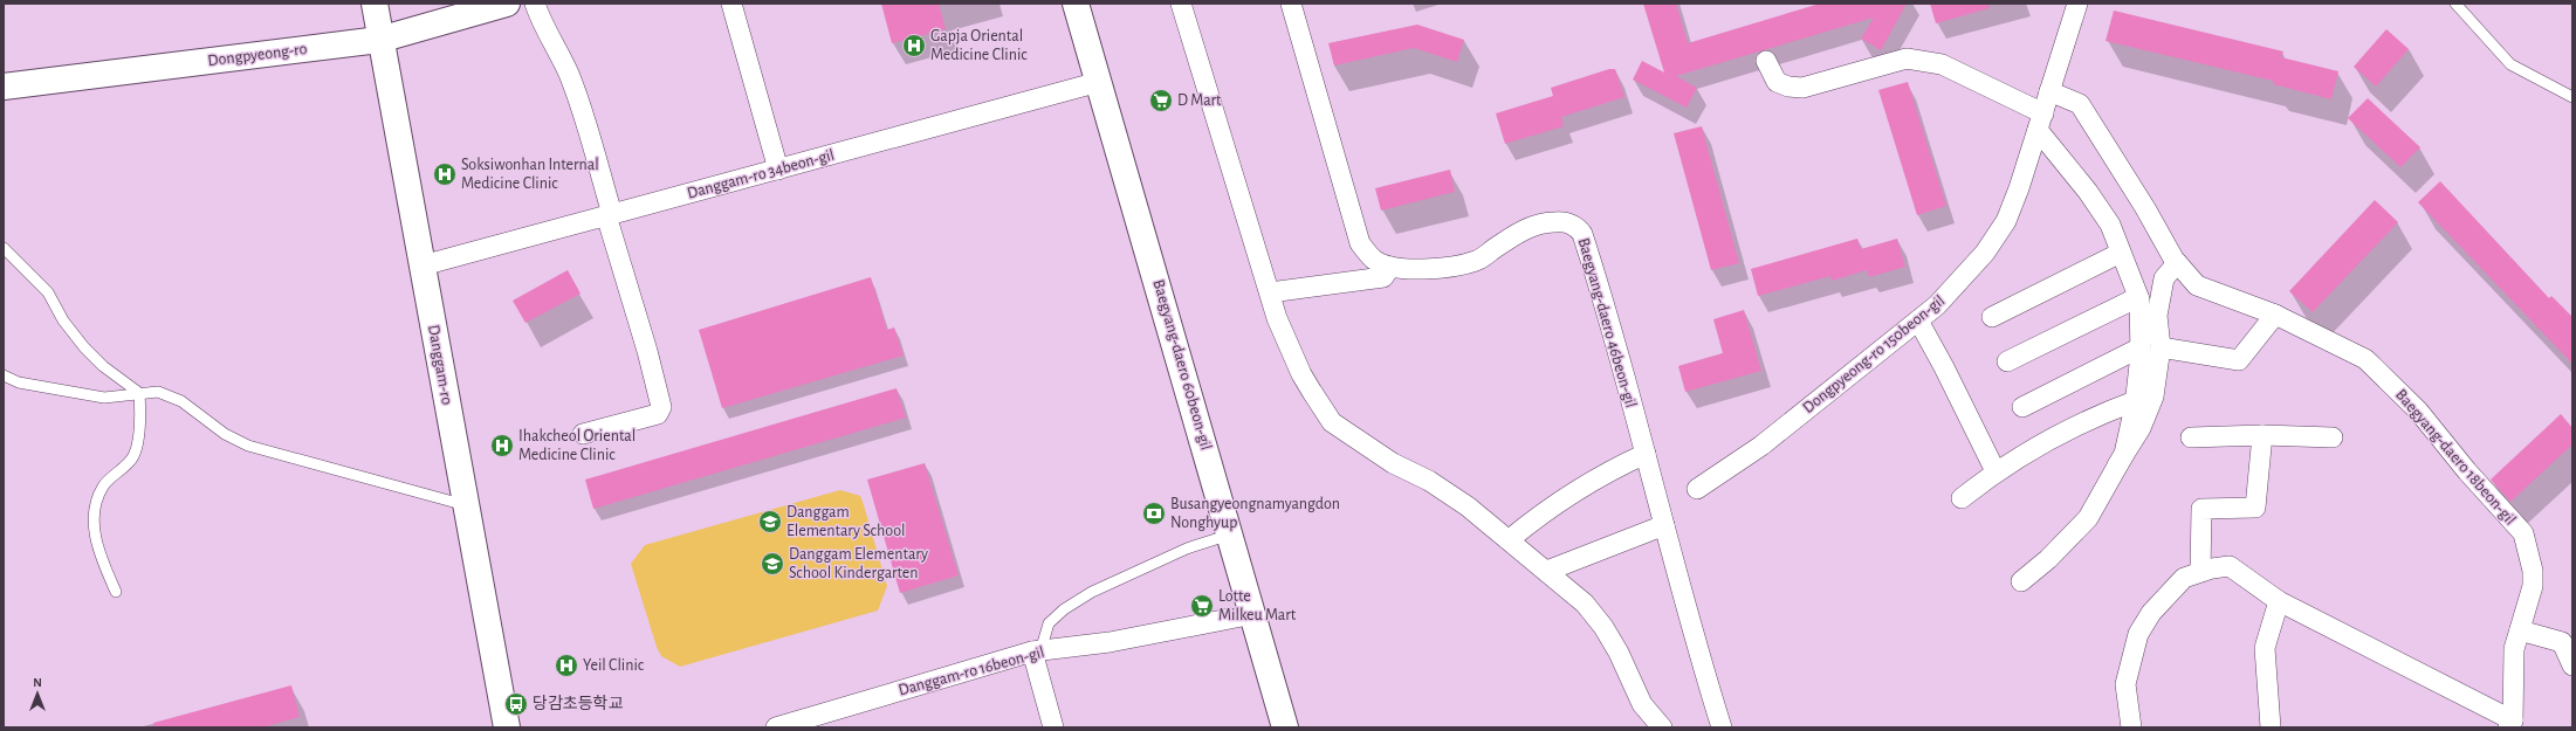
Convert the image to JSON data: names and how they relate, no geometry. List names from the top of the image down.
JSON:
{
  "streets": {
    "main road": ["Dongpyeong-ro", "Danggam-ro", "Baegyang-daero 60beon-gil"],
    "street": [
      "Danggam-ro 34beon-gil",
      "Baegyang-daero 46beon-gil",
      "Dongpyeong-ro 150beon-gil",
      "Baegyang-daero 18beon-gil",
      "Danggam-ro 16beon-gil"
    ]
  },
  "crossings": [
    ["Dongpyeong-ro", "Danggam-ro"],
    ["Danggam-ro 34beon-gil", "Danggam-ro"],
    ["Danggam-ro 34beon-gil", "Baegyang-daero 60beon-gil"],
    ["Dongpyeong-ro 150beon-gil", "Baegyang-daero 18beon-gil"],
    ["Baegyang-daero 60beon-gil", "Danggam-ro 16beon-gil"]
  ],
  "places": {
    "hospital": [
      "Gapja Oriental Medicine Clinic",
      "Soksiwonhan Internal Medicine Clinic",
      "Ihakcheol Oriental Medicine Clinic",
      "Yeil Clinic"
    ],
    "supermarket": ["D Mart", "Lotte Milkeu Mart"],
    "bank": ["Busangyeongnamyangdon Nonghyup"],
    "school or university": ["Danggam Elementary School", "Danggam Elementary School Kindergarten"],
    "bus stop": ["당감초등학교"]
  },
  "north": "top"
}
